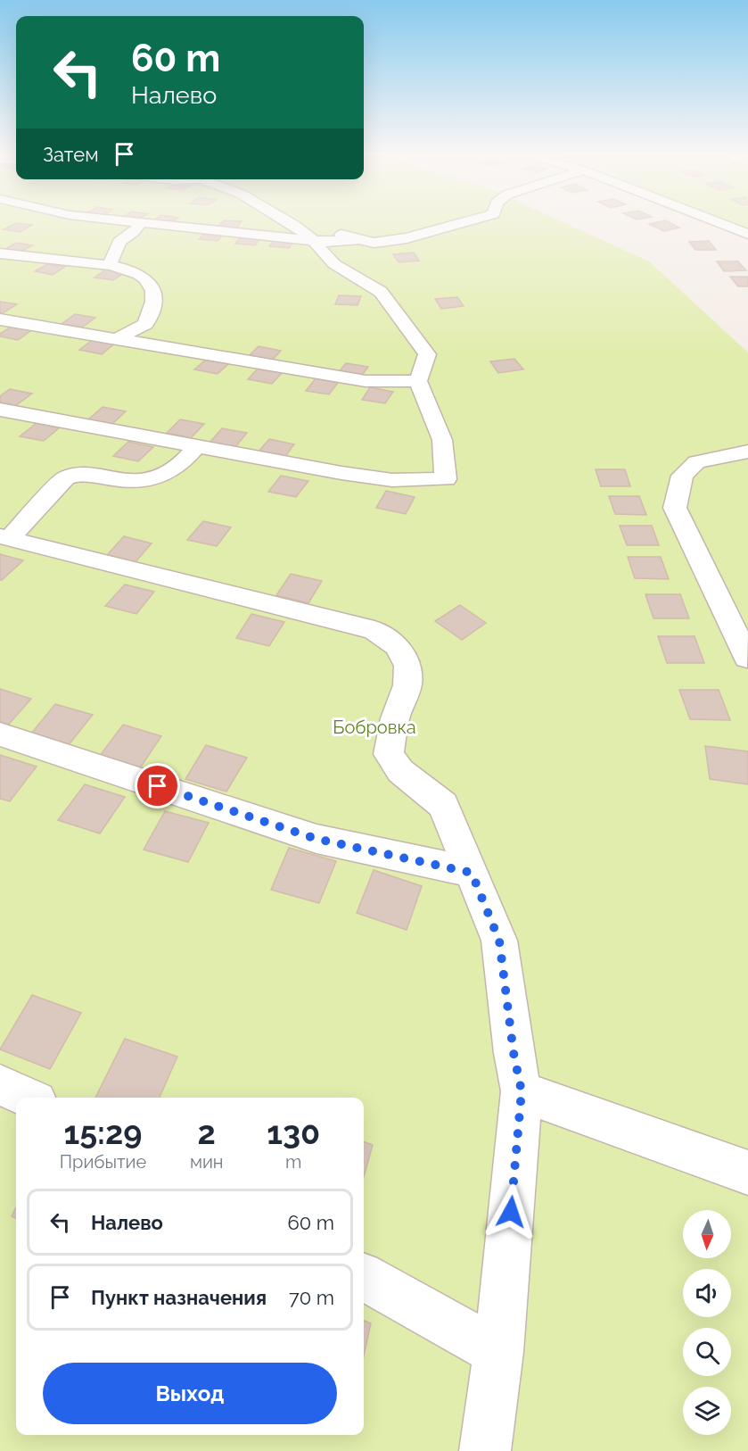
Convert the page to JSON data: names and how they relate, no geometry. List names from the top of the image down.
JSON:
{
  "parks": ["Бобровка"],
  "north": "bottom",
  "page": {
    "turn": ["60 m", "Налево"],
    "then": "Затем",
    "eta": [
      "15:29",
      "Прибытие",
      "2",
      "мин",
      "130",
      "m"
    ],
    "list": [
      {
        "name": "Налево",
        "value": "60 m"
      },
      {
        "name": "Пункт назначения",
        "value": "70 m"
      }
    ],
    "buttons": "Выход"
  }
}
